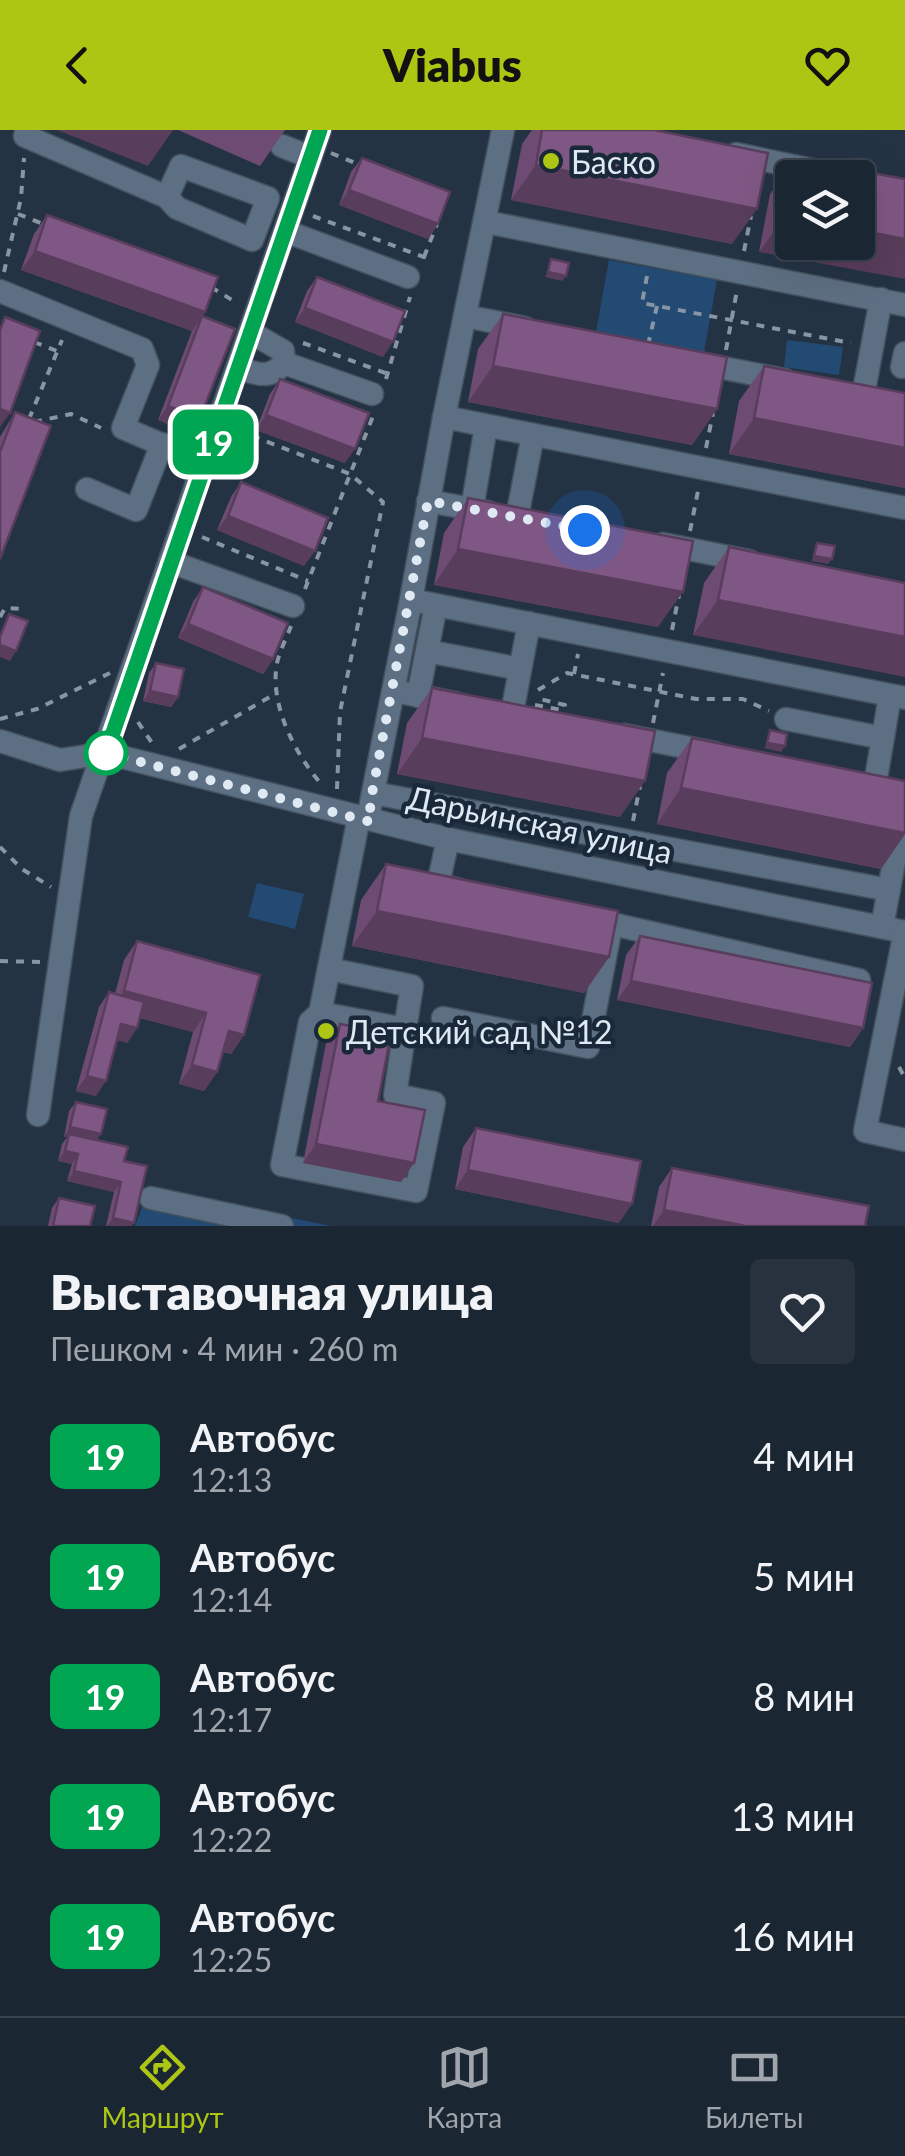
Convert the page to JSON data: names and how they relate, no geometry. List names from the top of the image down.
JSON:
{
  "streets": {
    "street": ["Дарьинская улица"]
  },
  "places": ["Баско", "Детский сад №12"],
  "lines": ["bus line 19"],
  "page": {
    "header": "Viabus",
    "on_map": "19",
    "heading": ["Выставочная улица", "Пешком · 4 мин · 260 m"],
    "list": [
      {
        "mark": "19",
        "name": "Автобус",
        "note": "12:13",
        "value": "4 мин"
      },
      {
        "mark": "19",
        "name": "Автобус",
        "note": "12:14",
        "value": "5 мин"
      },
      {
        "mark": "19",
        "name": "Автобус",
        "note": "12:17",
        "value": "8 мин"
      },
      {
        "mark": "19",
        "name": "Автобус",
        "note": "12:22",
        "value": "13 мин"
      },
      {
        "mark": "19",
        "name": "Автобус",
        "note": "12:25",
        "value": "16 мин"
      }
    ],
    "tabs": ["Маршрут", "Карта", "Билеты"]
  }
}
